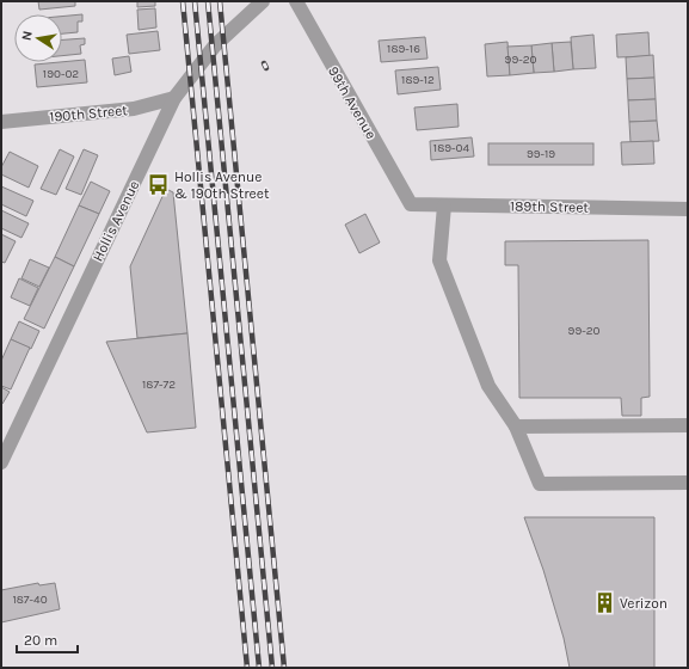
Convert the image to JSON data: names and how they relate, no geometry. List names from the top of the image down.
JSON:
{
  "streets": {
    "street": [
      "99th Avenue",
      "190th Street",
      "189th Street",
      "Hollis Avenue"
    ]
  },
  "crossings": [
    ["99th Avenue", "189th Street"],
    ["190th Street", "Hollis Avenue"]
  ],
  "places": {
    "bus stop": ["Hollis Avenue & 190th Street"],
    "building": ["Verizon"]
  },
  "house_numbers": [
    "189-16",
    "99-20",
    "190-02",
    "189-12",
    "189-04",
    "99-19",
    "99-20",
    "187-72",
    "187-40"
  ],
  "scale_bar": "20 m",
  "north": "left"
}
